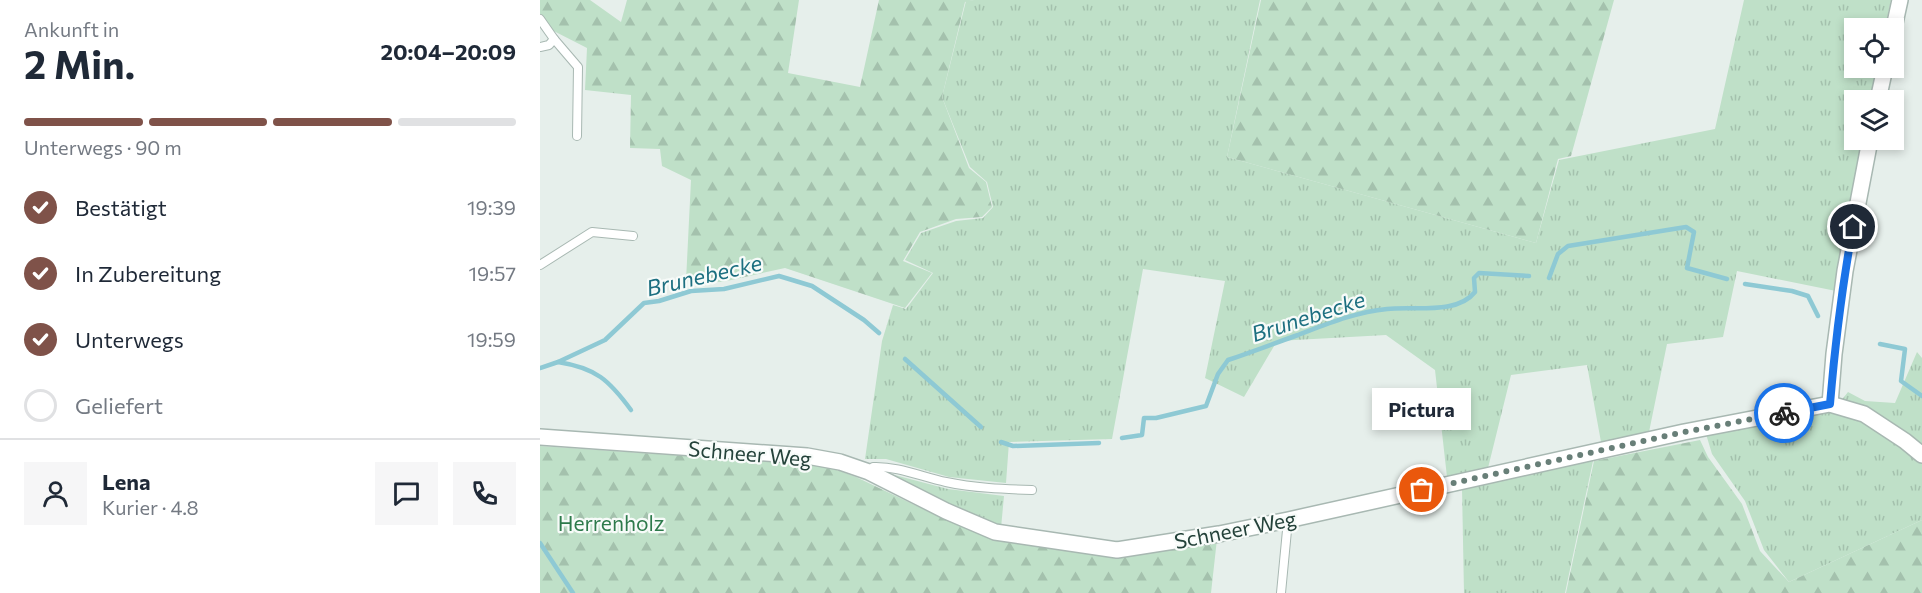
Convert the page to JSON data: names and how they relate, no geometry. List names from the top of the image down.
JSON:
{
  "streets": {
    "street": ["Schneer Weg"]
  },
  "water": ["Brunebecke"],
  "parks": ["Herrenholz"],
  "places": ["Pictura"],
  "page": {
    "heading": ["2 Min.", "Ankunft in", "20:04–20:09"],
    "panel": ["Lena", "Kurier · 4.8"],
    "bar": "Unterwegs · 90 m",
    "list": [
      ["Bestätigt", "19:39"],
      ["In Zubereitung", "19:57"],
      ["Unterwegs", "19:59"],
      "Geliefert"
    ],
    "bubble": "Pictura"
  }
}
